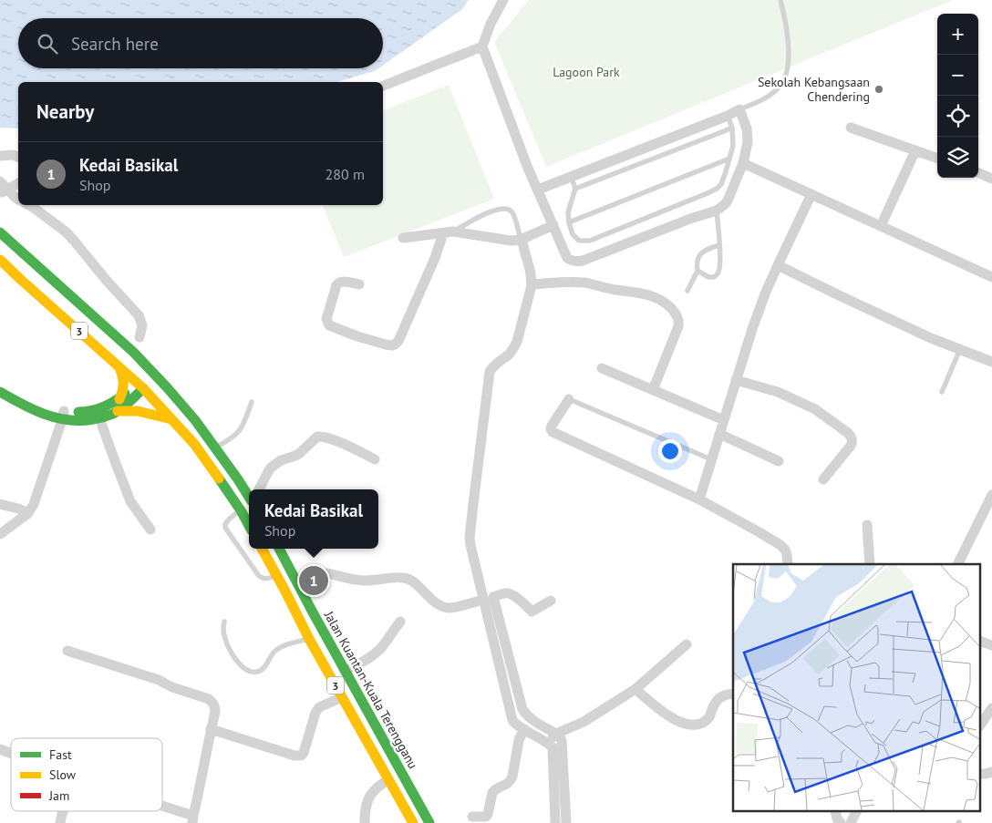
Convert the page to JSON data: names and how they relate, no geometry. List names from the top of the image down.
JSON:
{
  "streets": {
    "main road": ["3", "Jalan Kuantan-Kuala Terengganu"]
  },
  "parks": ["Lagoon Park"],
  "places": ["Sekolah Kebangsaan Chendering"],
  "legend": ["Fast", "Slow", "Jam"],
  "page": {
    "map_buttons": ["+", "−"],
    "search": "Search here",
    "heading": "Nearby",
    "list": [
      {
        "mark": "1",
        "name": "Kedai Basikal",
        "note": "Shop",
        "value": "280 m"
      }
    ],
    "popup": ["Kedai Basikal", "Shop"],
    "pins": "1"
  }
}
